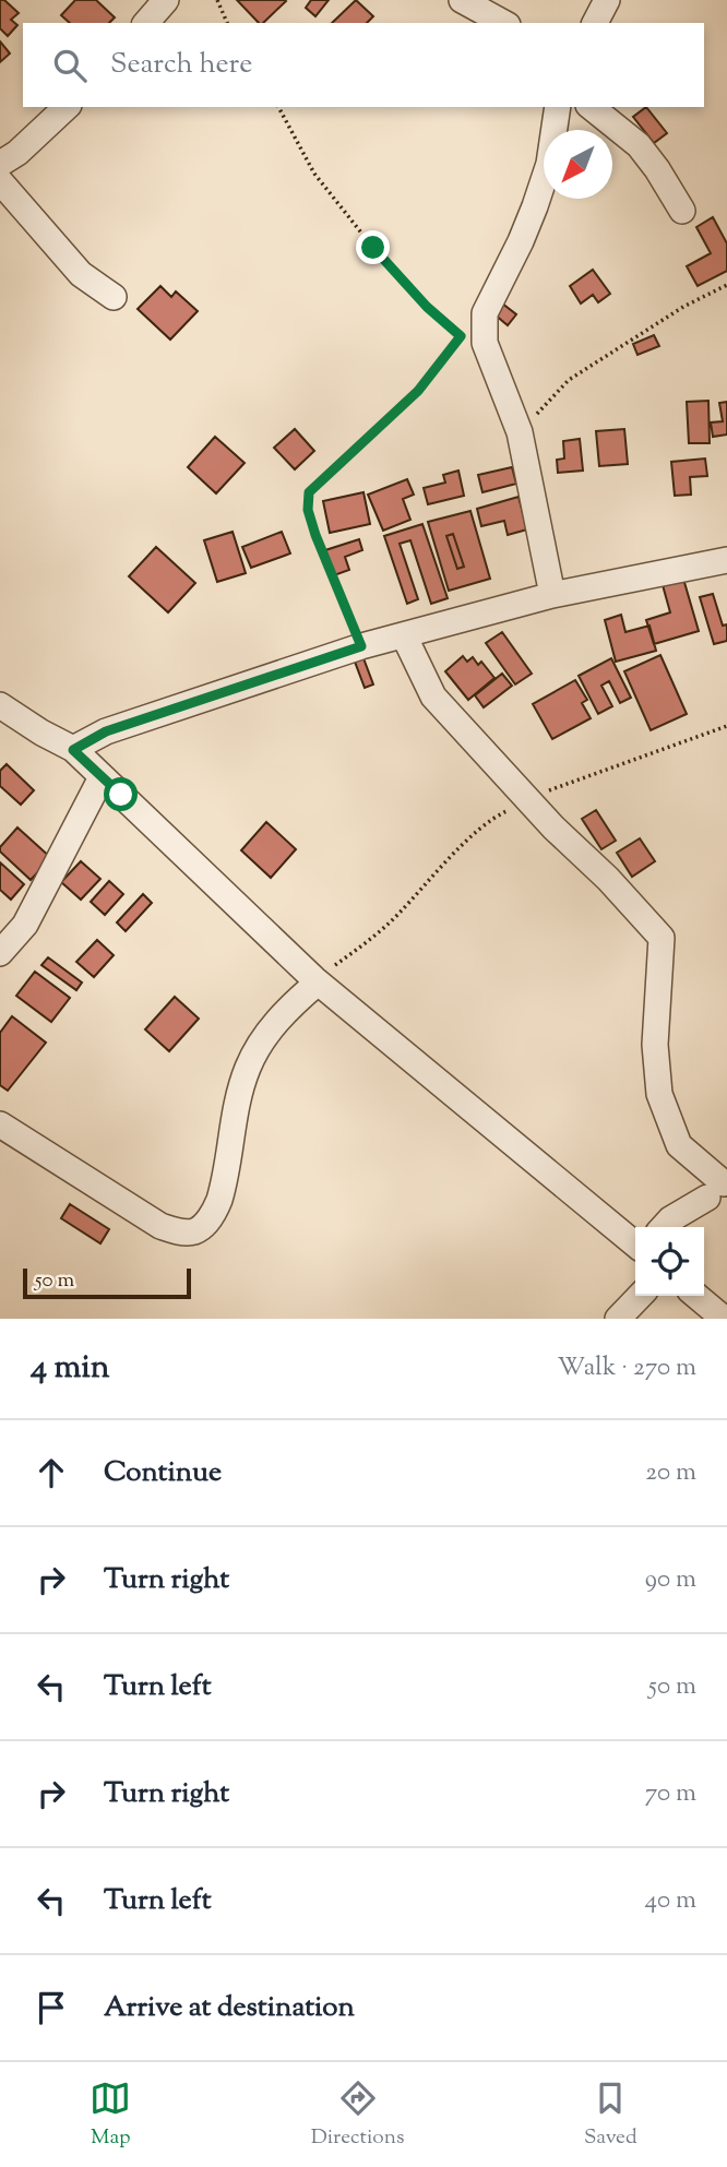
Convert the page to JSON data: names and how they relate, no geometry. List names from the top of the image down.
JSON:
{
  "scale_bar": "50 m",
  "north": "bottom left",
  "page": {
    "search": "Search here",
    "scale": "50 m",
    "heading": ["4 min", "Walk · 270 m"],
    "list": [
      ["Continue", "20 m"],
      ["Turn right", "90 m"],
      ["Turn left", "50 m"],
      ["Turn right", "70 m"],
      ["Turn left", "40 m"],
      "Arrive at destination"
    ],
    "nav": ["Map", "Directions", "Saved"]
  }
}
